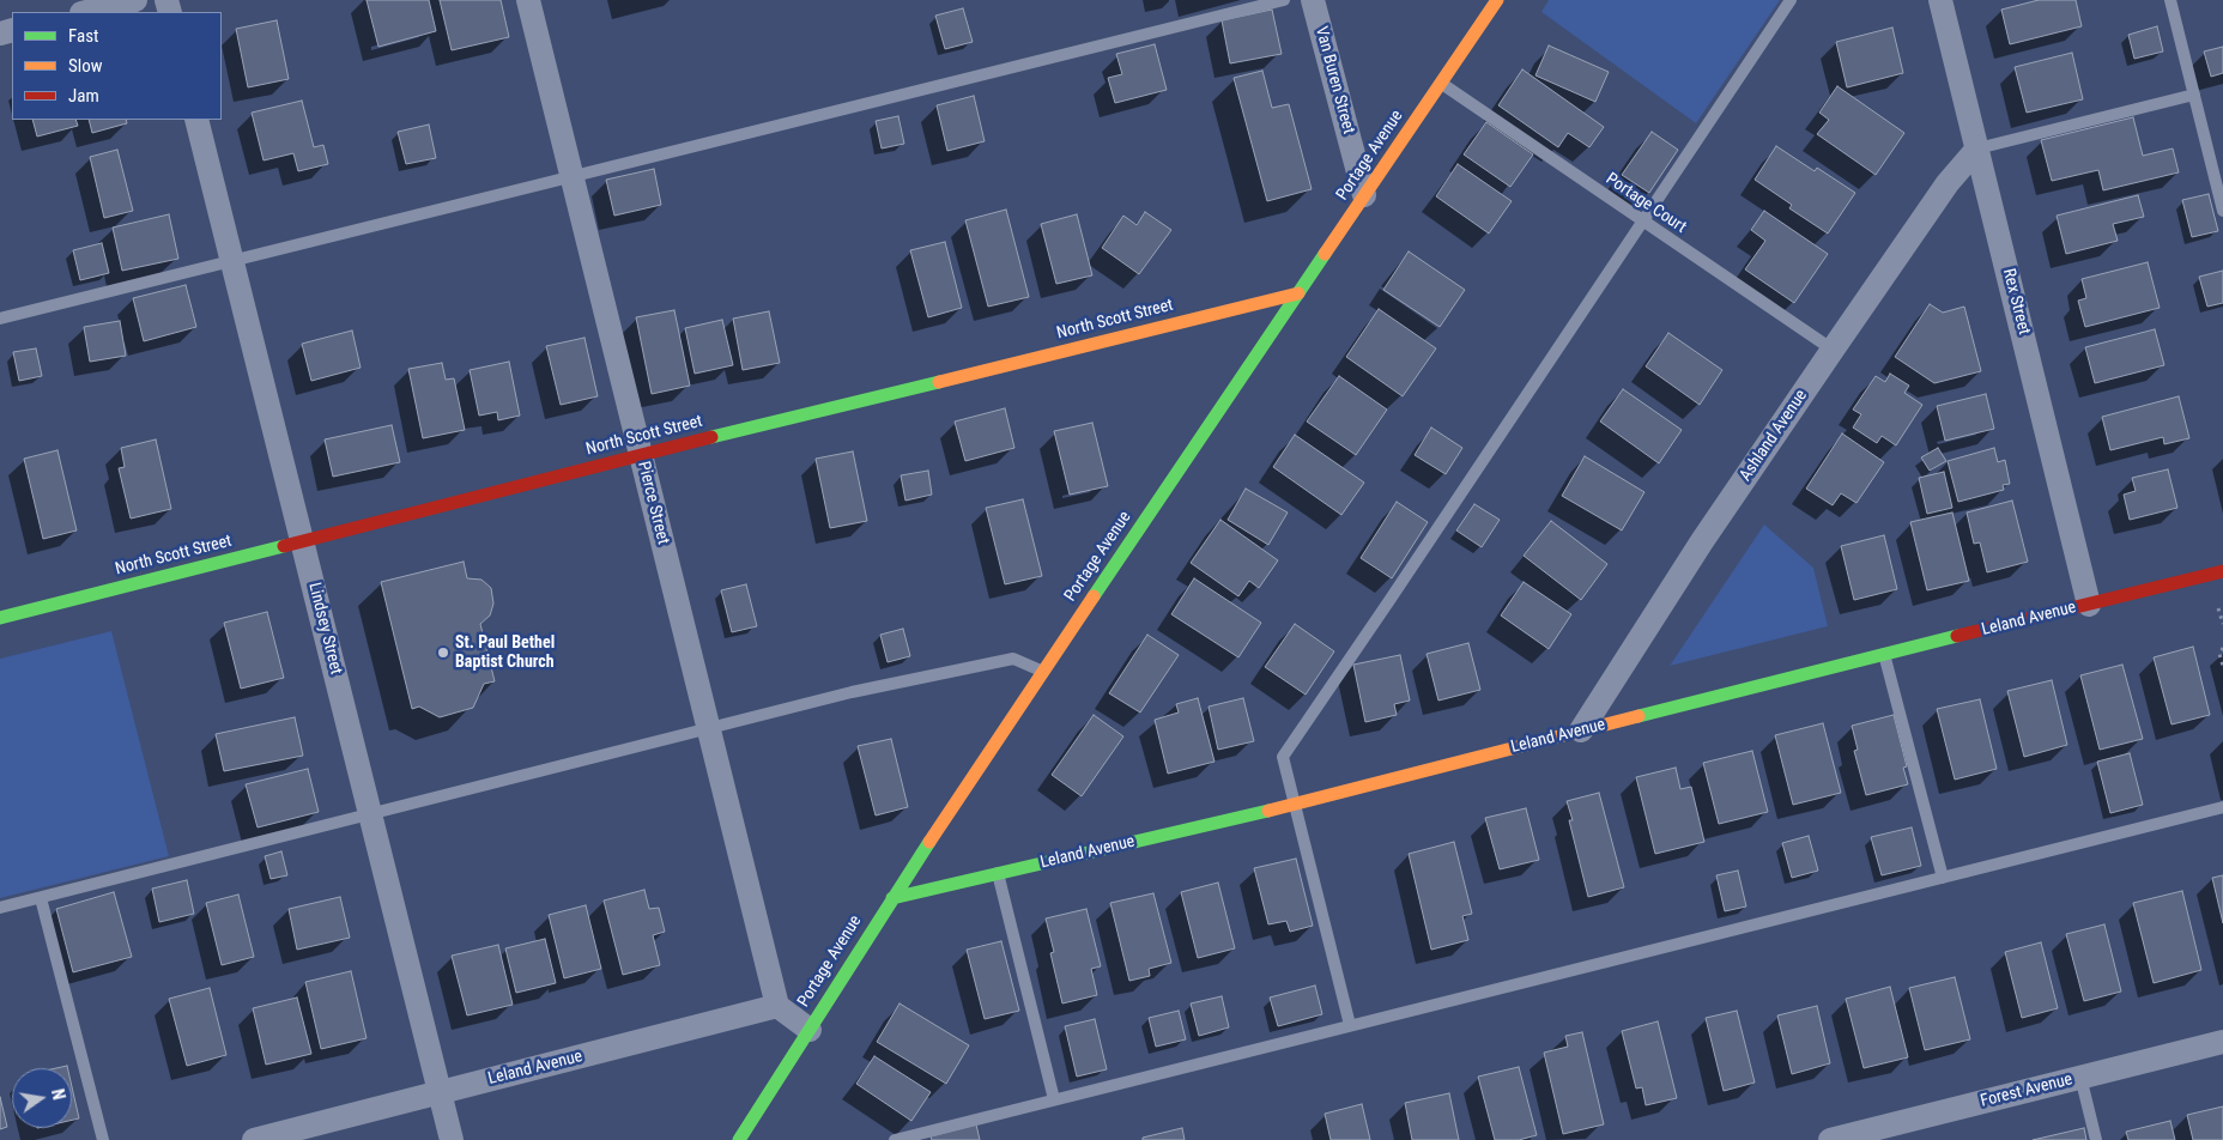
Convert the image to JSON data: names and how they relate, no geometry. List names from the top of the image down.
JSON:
{
  "streets": {
    "street": [
      "Van Buren Street",
      "Portage Avenue",
      "Rex Street",
      "North Scott Street",
      "Ashland Avenue",
      "Pierce Street",
      "Leland Avenue",
      "Lindsey Street",
      "Forest Avenue"
    ],
    "lane": ["Portage Court"]
  },
  "crossings": [
    ["Van Buren Street", "Portage Avenue"],
    ["Portage Avenue", "Portage Court"],
    ["Portage Avenue", "North Scott Street"],
    ["Portage Avenue", "Leland Avenue"],
    ["Portage Court", "Ashland Avenue"],
    ["Rex Street", "Ashland Avenue"],
    ["Rex Street", "Leland Avenue"],
    ["North Scott Street", "Pierce Street"],
    ["North Scott Street", "Lindsey Street"],
    ["Ashland Avenue", "Leland Avenue"],
    ["Pierce Street", "Leland Avenue"],
    ["Leland Avenue", "Lindsey Street"]
  ],
  "places": ["St. Paul Bethel Baptist Church"],
  "legend": ["Fast", "Slow", "Jam"],
  "north": "right"
}
